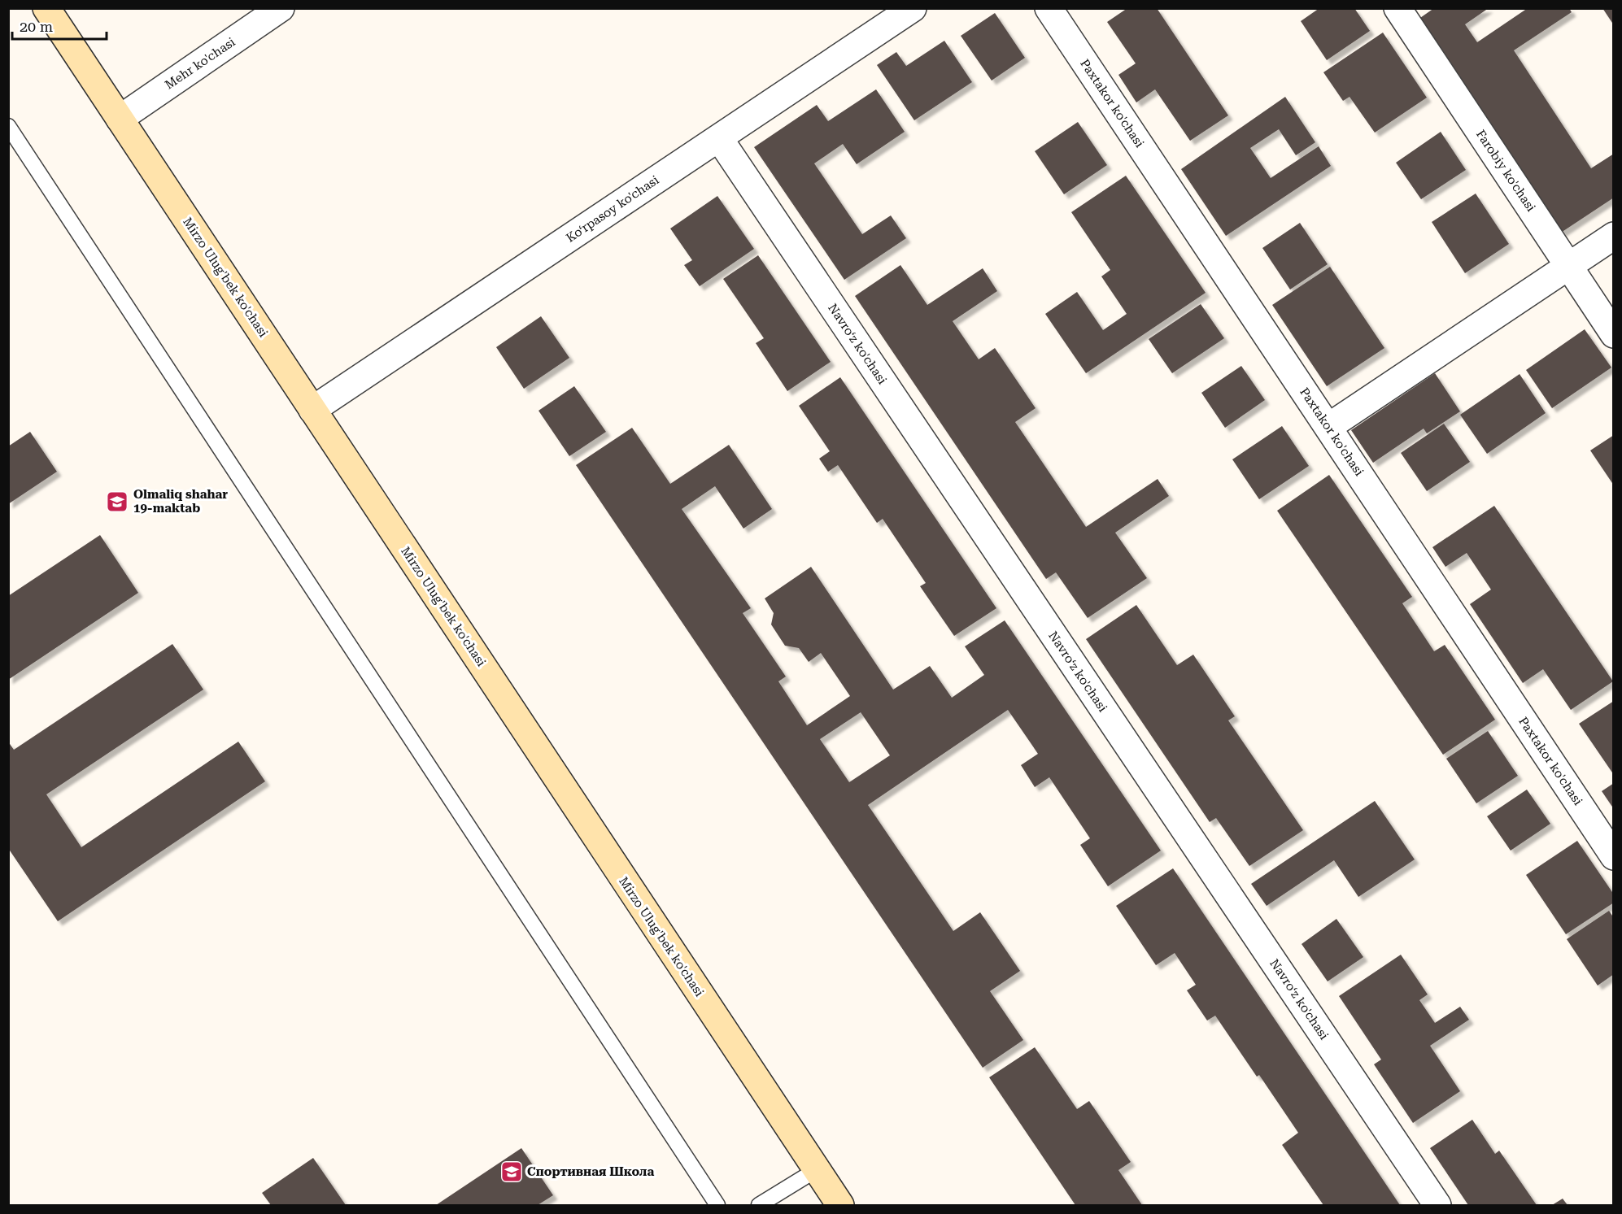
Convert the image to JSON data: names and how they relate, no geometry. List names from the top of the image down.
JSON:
{
  "streets": {
    "main road": ["Mirzo Ulug'bek ko'chasi"],
    "street": [
      "Mehr ko'chasi",
      "Paxtakor ko'chasi",
      "Farobiy ko'chasi",
      "Ko‘rpasoy ko'chasi",
      "Navro‘z ko'chasi"
    ]
  },
  "crossings": [
    ["Mehr ko'chasi", "Mirzo Ulug'bek ko'chasi"],
    ["Ko‘rpasoy ko'chasi", "Mirzo Ulug'bek ko'chasi"],
    ["Ko‘rpasoy ko'chasi", "Navro‘z ko'chasi"]
  ],
  "places": {
    "school or university": ["Olmaliq shahar 19-maktab", "Спортивная Школа"]
  },
  "scale_bar": "20 m"
}
